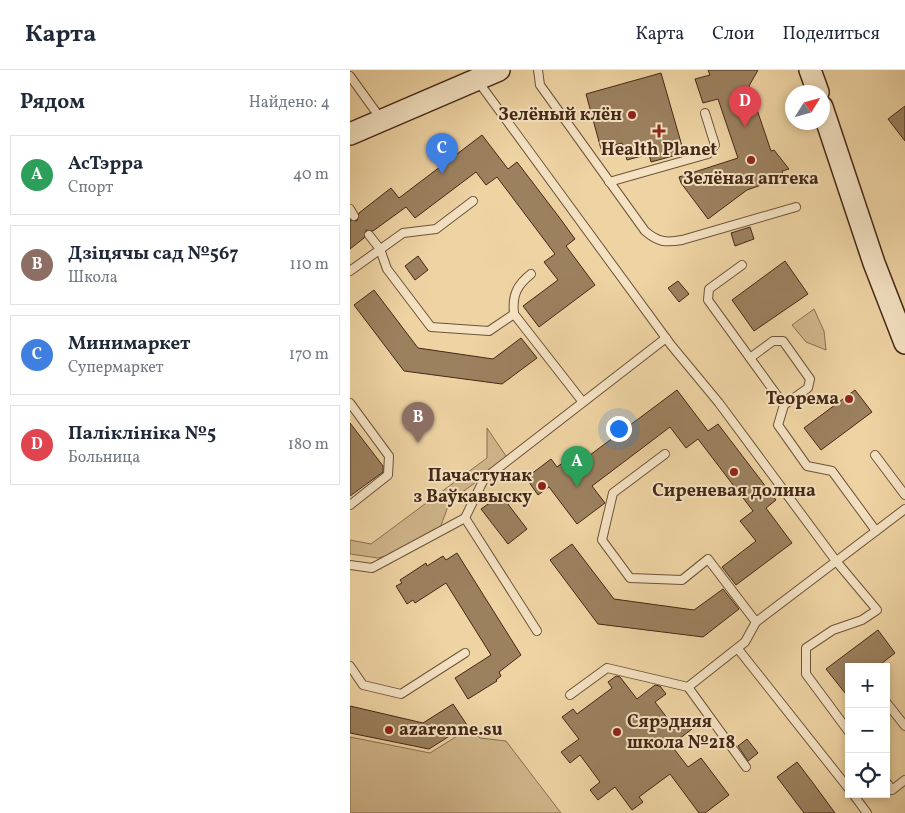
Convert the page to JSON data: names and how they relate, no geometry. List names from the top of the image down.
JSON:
{
  "places": {
    "other": [
      "Зелёный клён",
      "Зелёная аптека",
      "Теорема",
      "Сиреневая долина",
      "Пачастунак з Ваўкавыску",
      "azarenne.su",
      "Сярэдняя школа №218"
    ],
    "health": ["Health Planet"]
  },
  "north": "top right",
  "page": {
    "header": "Карта",
    "nav": ["Карта", "Слои", "Поделиться"],
    "heading": ["Рядом", "Найдено: 4"],
    "pins": [
      "D",
      "C",
      "B",
      "A"
    ],
    "list": [
      {
        "mark": "A",
        "name": "АсТэрра",
        "note": "Спорт",
        "value": "40 m"
      },
      {
        "mark": "B",
        "name": "Дзіцячы сад №567",
        "note": "Школа",
        "value": "110 m"
      },
      {
        "mark": "C",
        "name": "Минимаркет",
        "note": "Супермаркет",
        "value": "170 m"
      },
      {
        "mark": "D",
        "name": "Паліклініка №5",
        "note": "Больница",
        "value": "180 m"
      }
    ],
    "map_buttons": ["+", "−"]
  }
}
